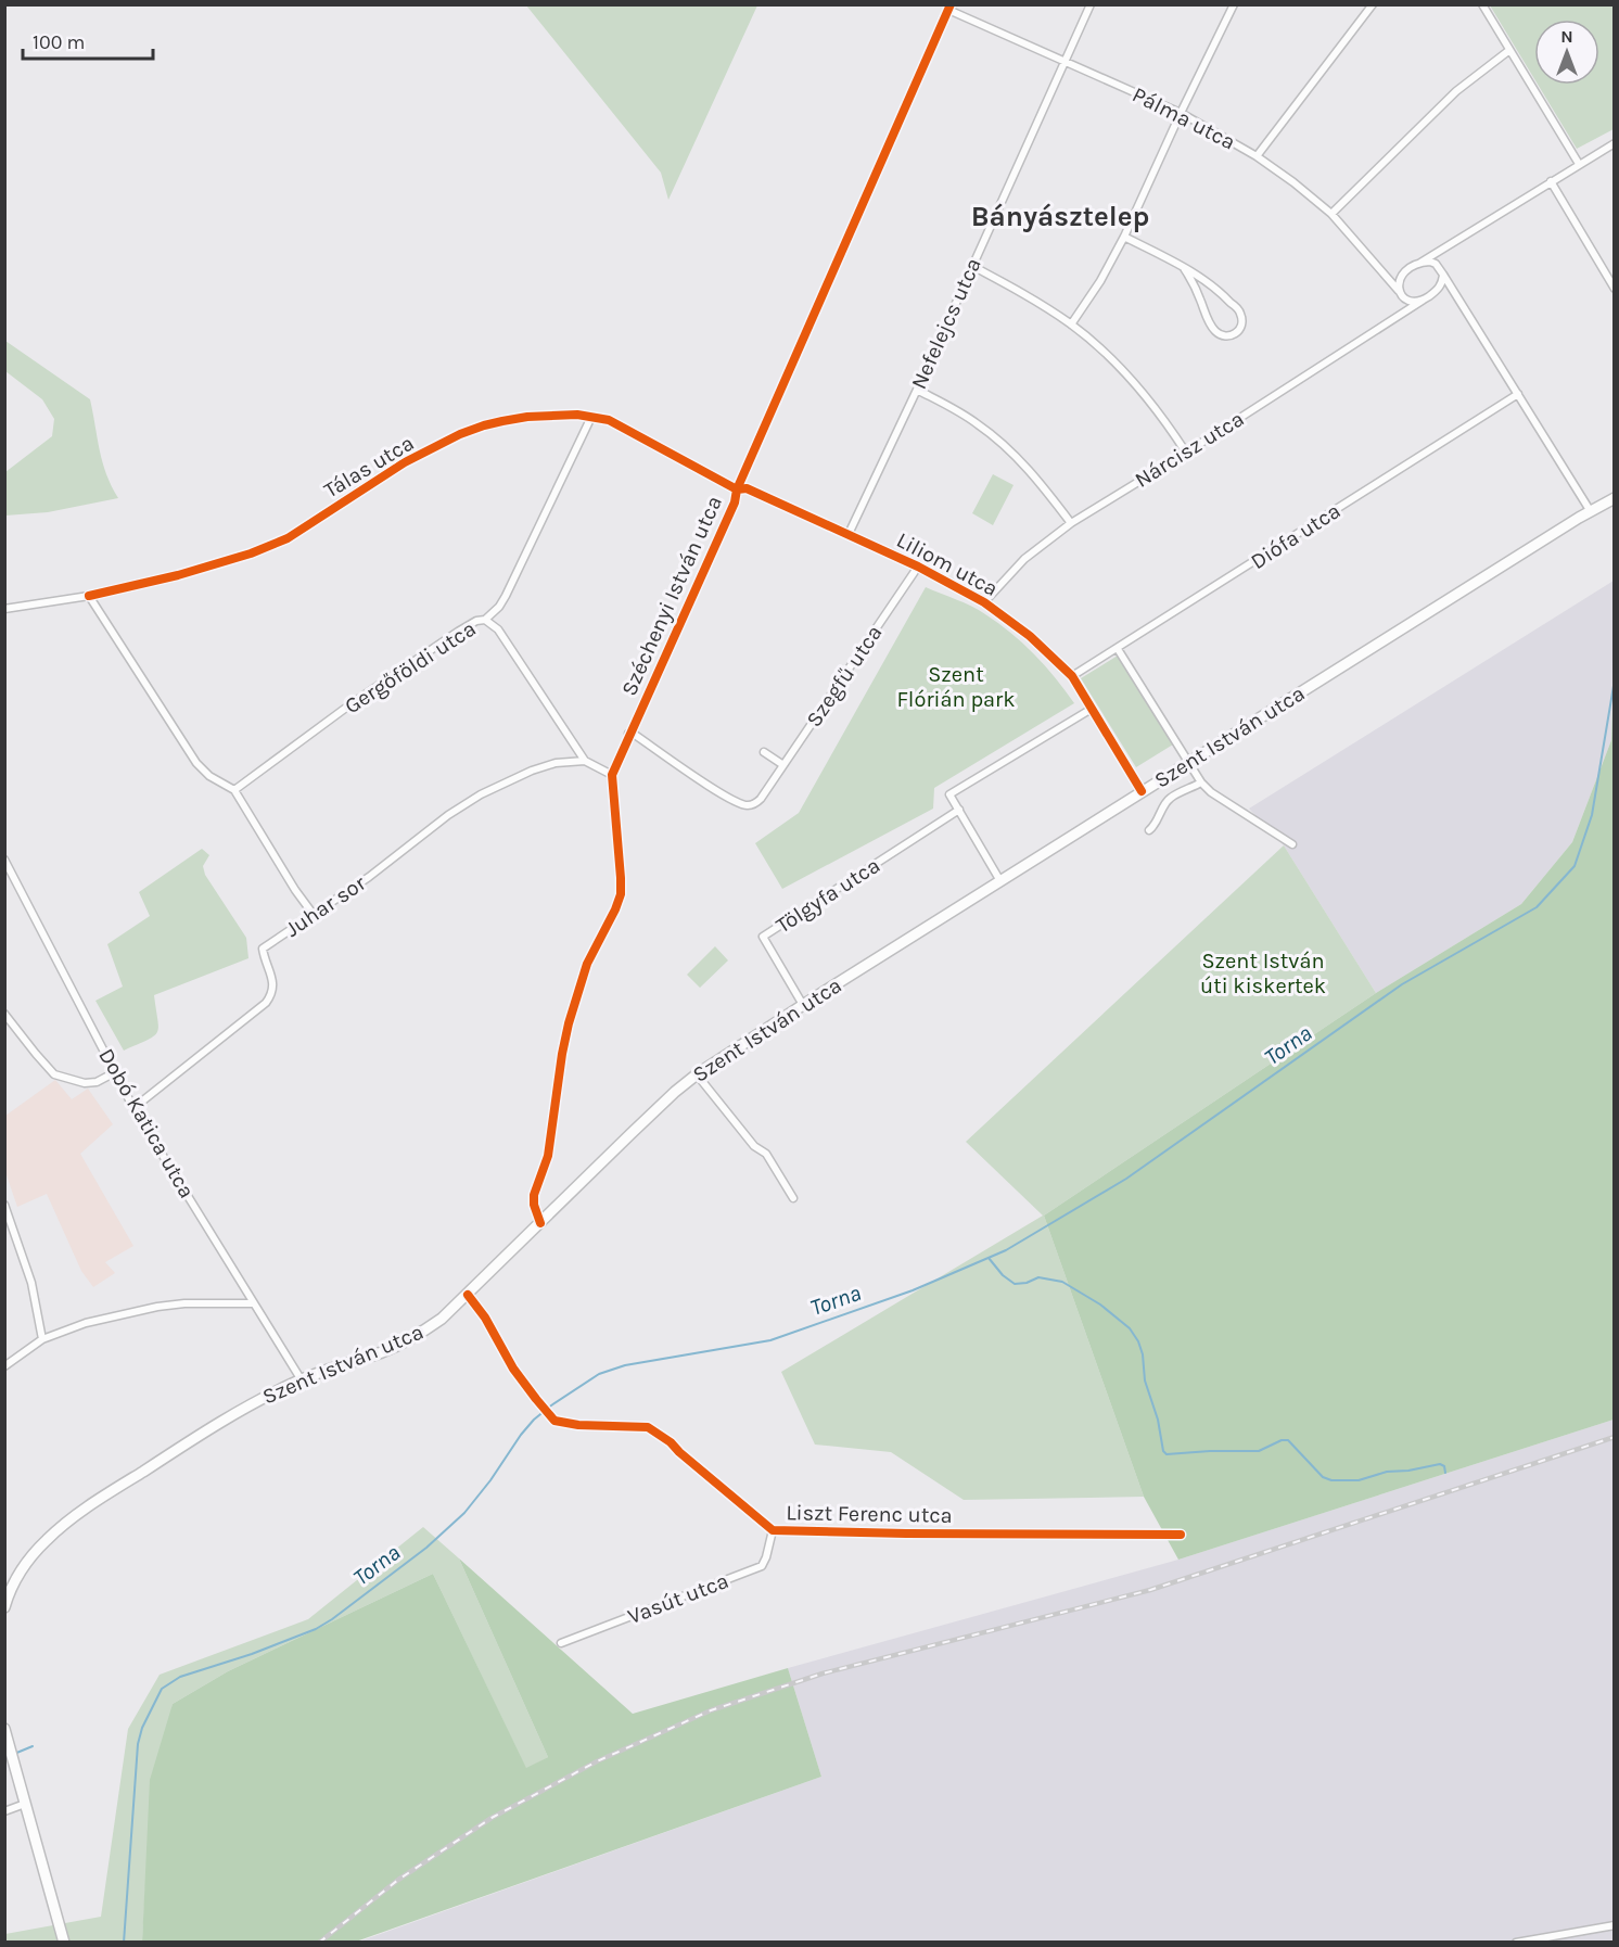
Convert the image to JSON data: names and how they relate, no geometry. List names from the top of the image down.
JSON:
{
  "streets": {
    "main road": ["Szent István utca"],
    "street": [
      "Pálma utca",
      "Nefelejcs utca",
      "Nárcisz utca",
      "Tálas utca",
      "Diófa utca",
      "Liliom utca",
      "Széchenyi István utca",
      "Gergőföldi utca",
      "Szegfű utca",
      "Tölgyfa utca",
      "Juhar sor",
      "Dobó Katica utca",
      "Liszt Ferenc utca",
      "Vasút utca"
    ]
  },
  "crossings": [
    ["Pálma utca", "Nefelejcs utca"],
    ["Pálma utca", "Nárcisz utca"],
    ["Pálma utca", "Széchenyi István utca"],
    ["Nefelejcs utca", "Liliom utca"],
    ["Nárcisz utca", "Liliom utca"],
    ["Tálas utca", "Liliom utca"],
    ["Tálas utca", "Széchenyi István utca"],
    ["Diófa utca", "Liliom utca"],
    ["Liliom utca", "Széchenyi István utca"],
    ["Liliom utca", "Szegfű utca"],
    ["Liliom utca", "Szent István utca"],
    ["Széchenyi István utca", "Gergőföldi utca"],
    ["Széchenyi István utca", "Szegfű utca"],
    ["Széchenyi István utca", "Szent István utca"],
    ["Gergőföldi utca", "Juhar sor"],
    ["Szent István utca", "Tölgyfa utca"],
    ["Szent István utca", "Dobó Katica utca"],
    ["Szent István utca", "Liszt Ferenc utca"],
    ["Juhar sor", "Dobó Katica utca"],
    ["Liszt Ferenc utca", "Vasút utca"]
  ],
  "districts": ["Bányásztelep"],
  "water": ["Torna"],
  "parks": ["Szent Flórián park", "Szent István úti kiskertek"],
  "scale_bar": "100 m",
  "north": "top"
}
